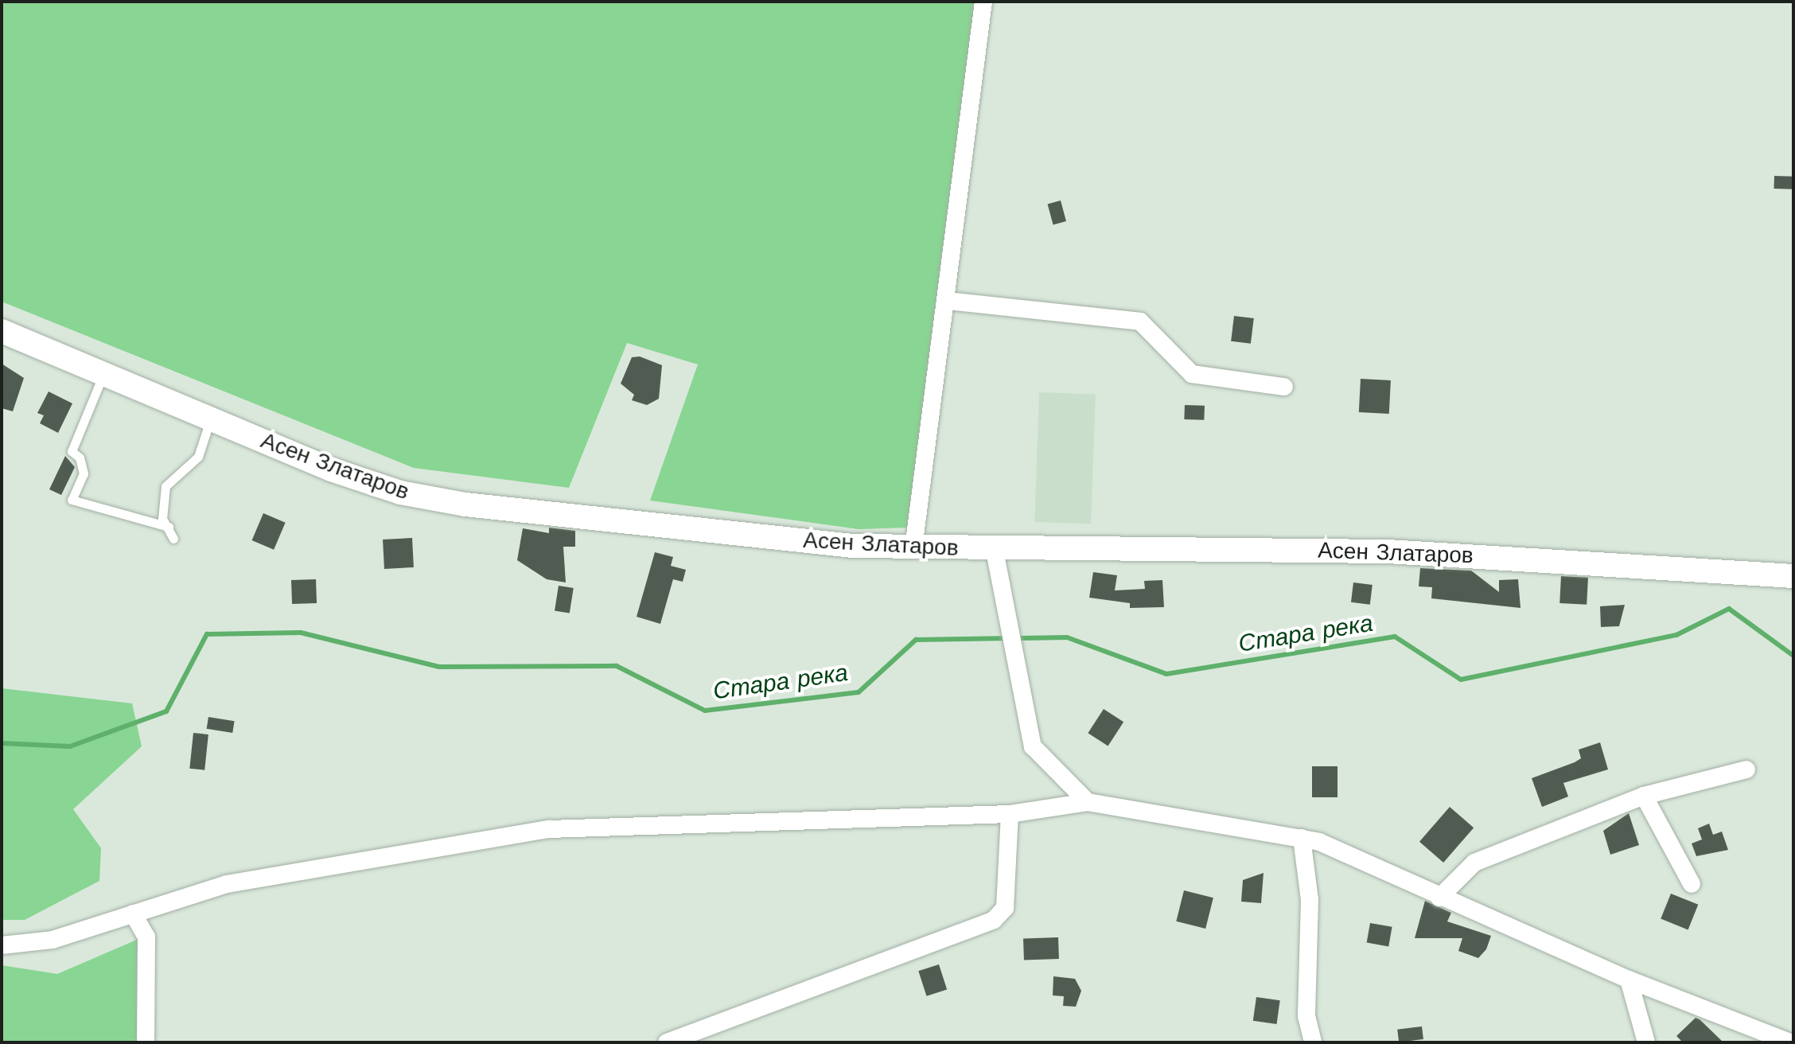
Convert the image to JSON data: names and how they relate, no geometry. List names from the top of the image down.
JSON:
{
  "streets": {
    "street": ["Асен Златаров"]
  },
  "water": ["Стара река"]
}
